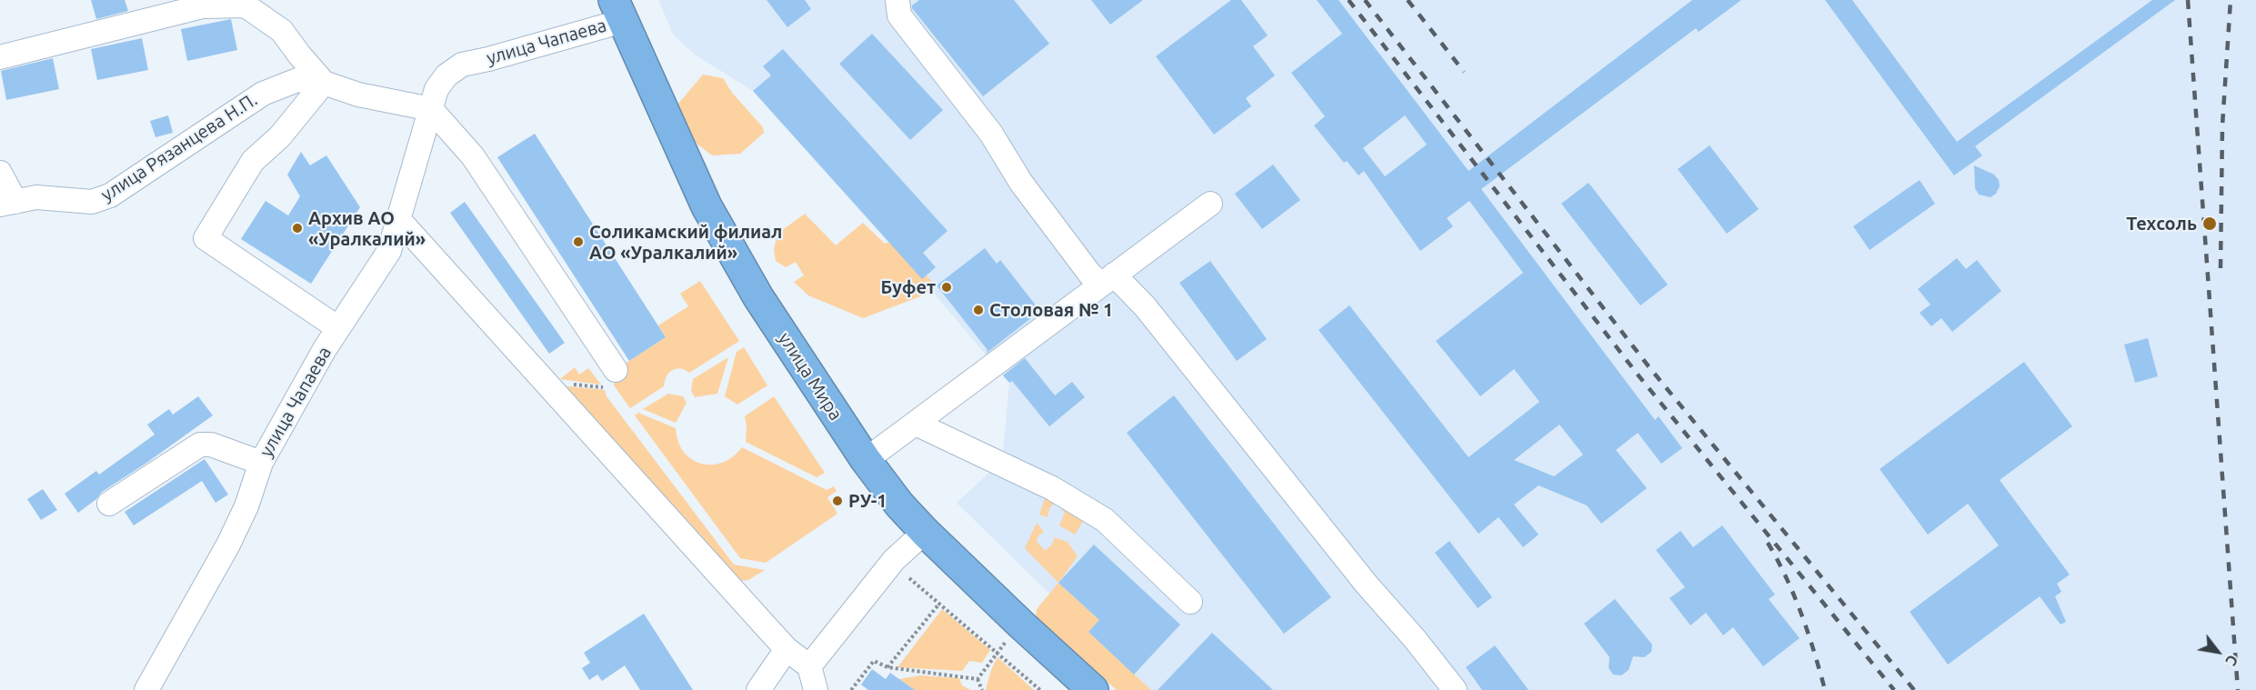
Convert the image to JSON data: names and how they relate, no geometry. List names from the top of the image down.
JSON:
{
  "streets": {
    "highway": ["улица Мира"],
    "street": ["улица Чапаева", "улица Рязанцева Н.П."]
  },
  "crossings": [
    ["улица Чапаева", "улица Мира"]
  ],
  "places": [
    "Техсоль",
    "Архив АО «Уралкалий»",
    "Соликамский филиал АО «Уралкалий»",
    "Буфет",
    "Столовая № 1",
    "РУ-1"
  ],
  "north": "bottom right"
}
